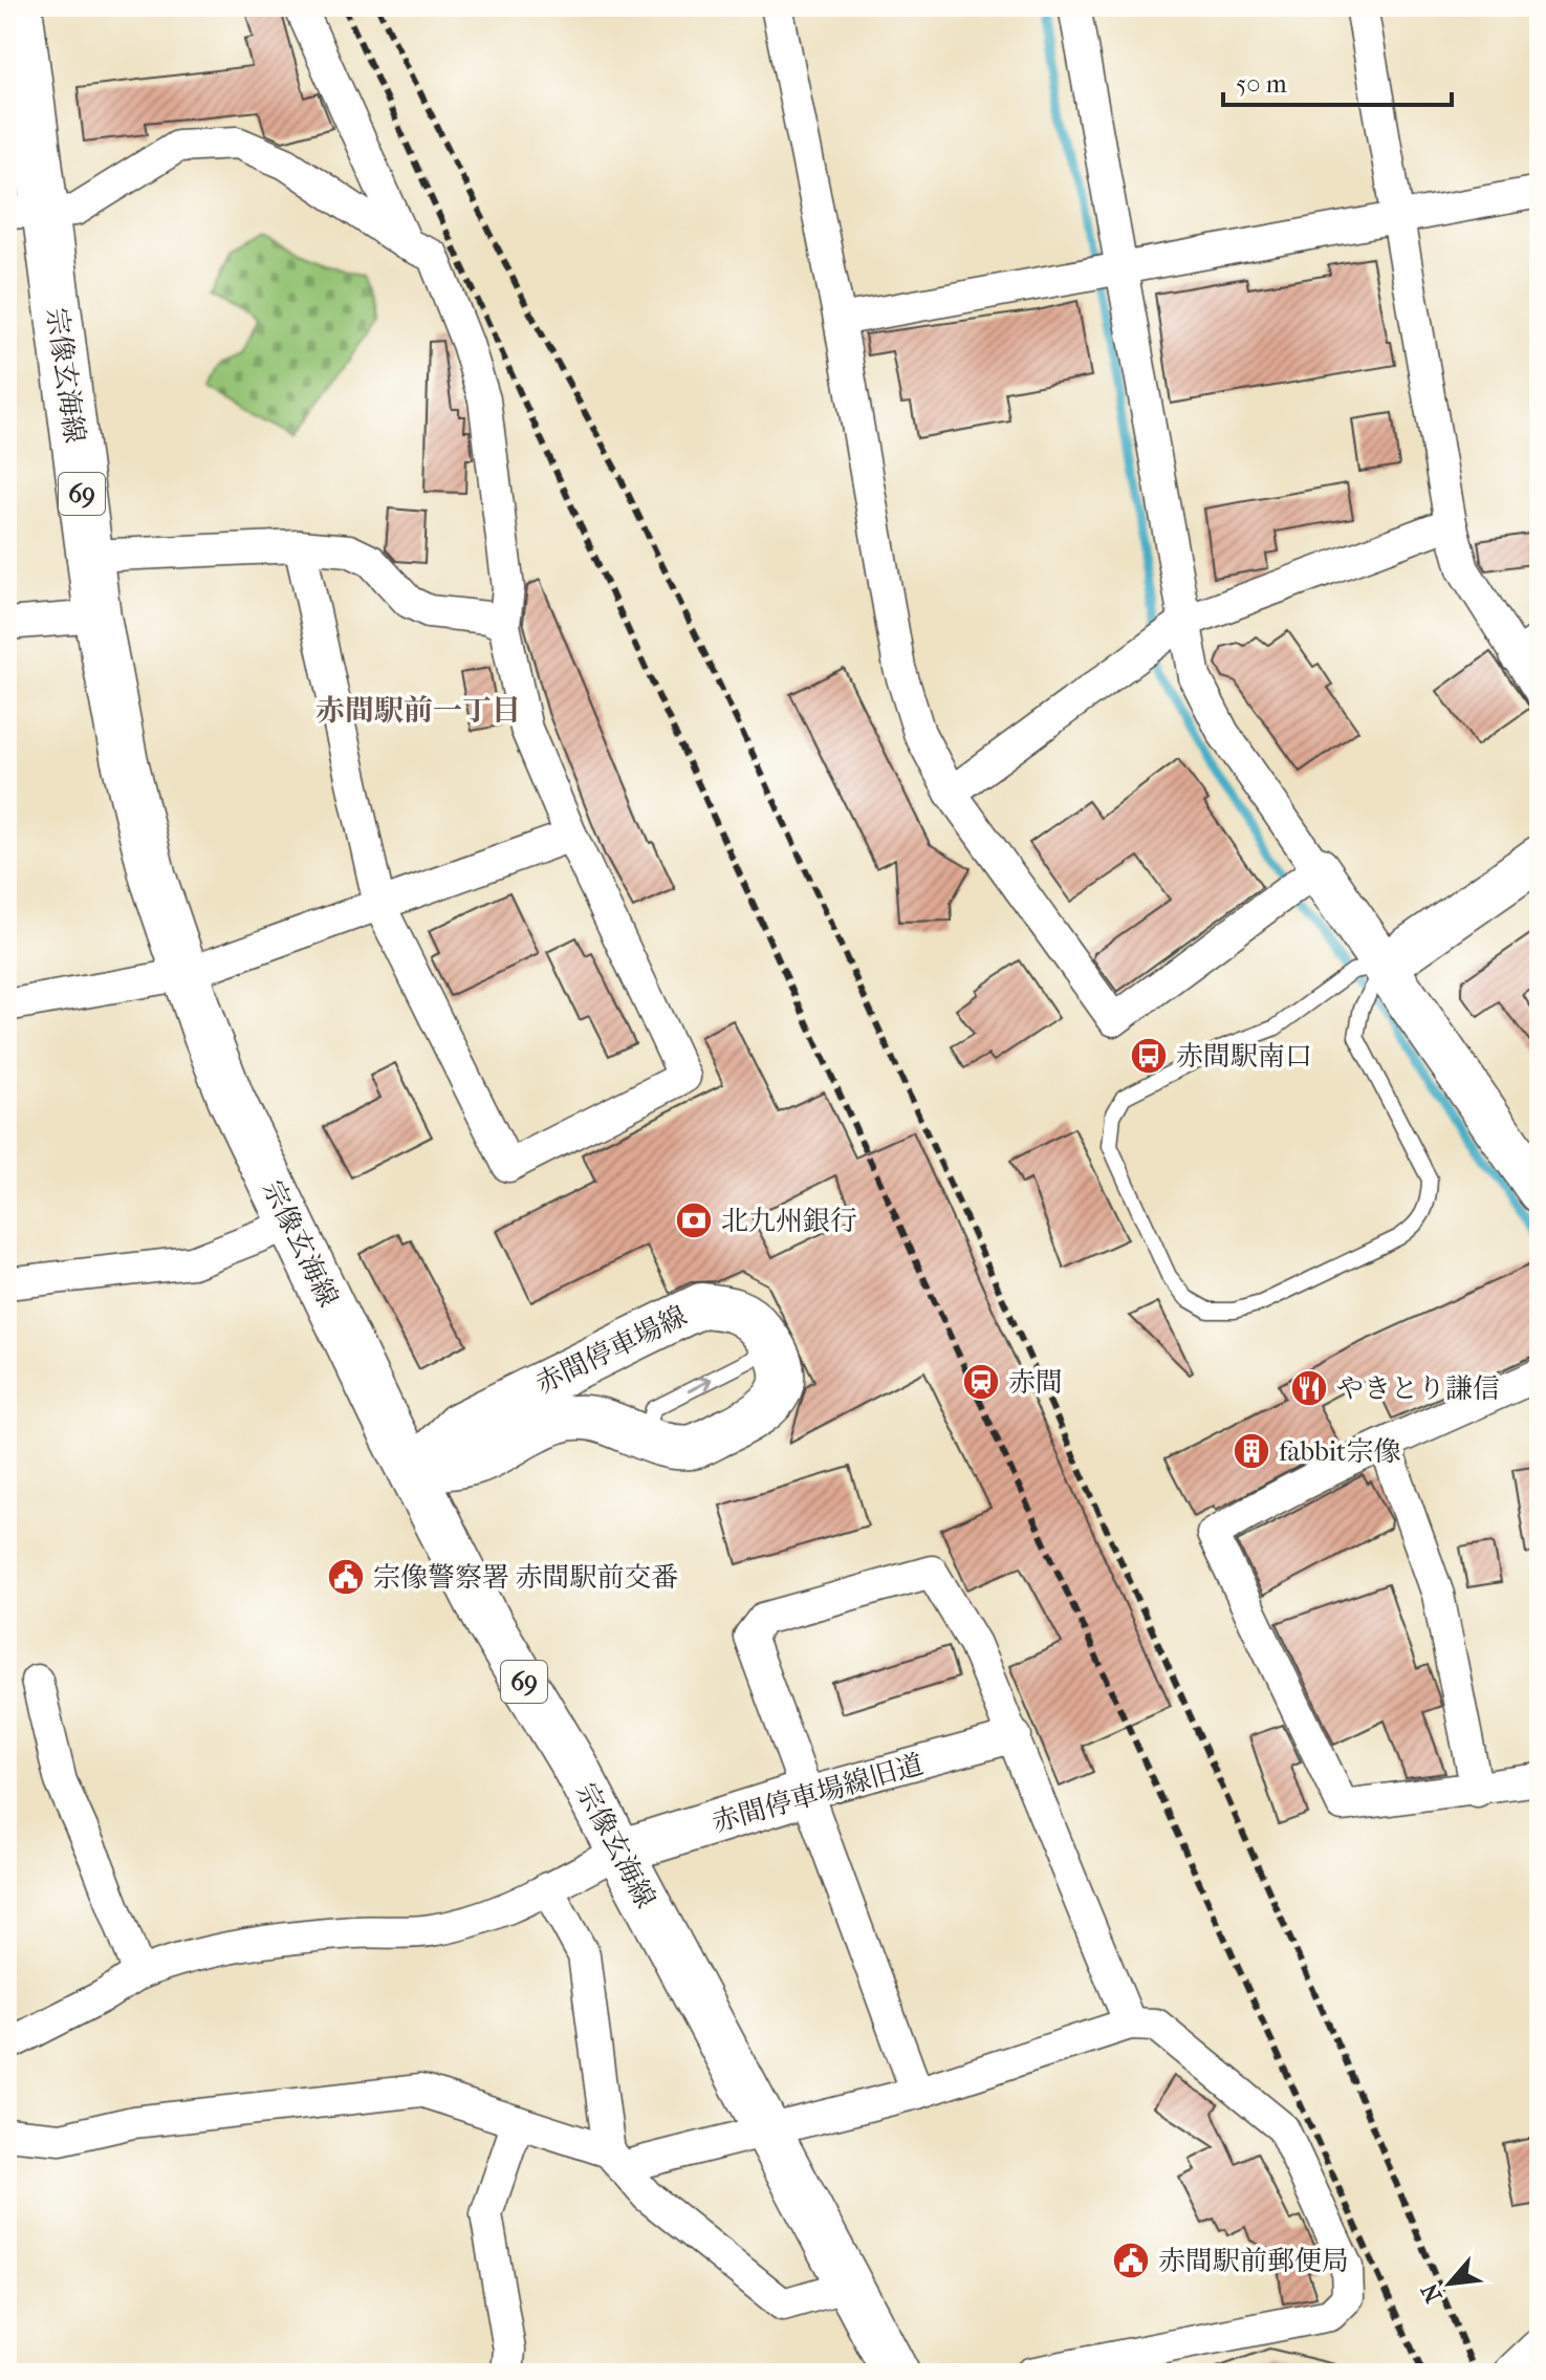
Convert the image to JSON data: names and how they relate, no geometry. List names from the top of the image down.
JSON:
{
  "streets": {
    "main road": [
      "宗像玄海線",
      "69",
      "赤間停車場線",
      "赤間停車場線旧道"
    ]
  },
  "crossings": [
    ["宗像玄海線", "赤間停車場線"],
    ["宗像玄海線", "赤間停車場線旧道"]
  ],
  "districts": ["赤間駅前一丁目"],
  "places": {
    "bus stop": ["赤間駅南口"],
    "bank": ["北九州銀行"],
    "station": ["赤間"],
    "restaurant": ["やきとり謙信"],
    "building": ["fabbit宗像"],
    "public building": ["宗像警察署 赤間駅前交番", "赤間駅前郵便局"]
  },
  "scale_bar": "50 m",
  "north": "bottom left"
}
